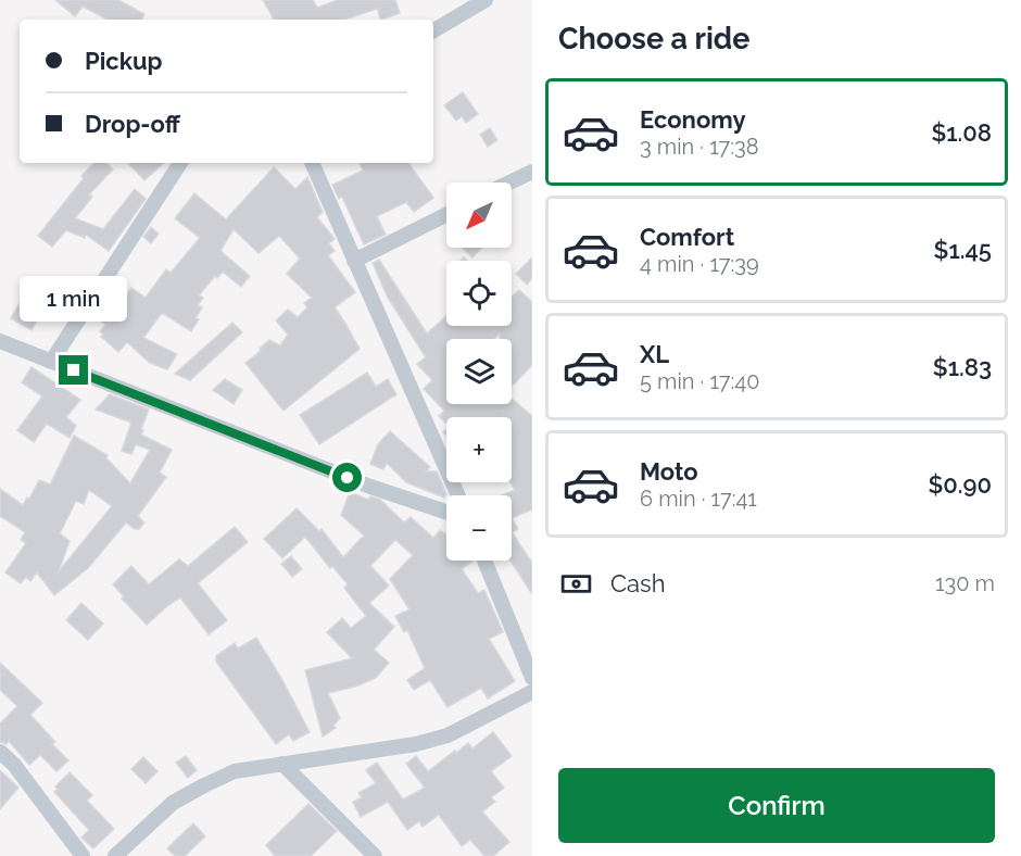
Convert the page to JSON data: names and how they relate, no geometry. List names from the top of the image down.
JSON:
{
  "north": "bottom left",
  "page": {
    "heading": "Choose a ride",
    "banner": ["Pickup", "Drop-off"],
    "list": [
      {
        "name": "Economy",
        "note": "3 min · 17:38",
        "value": "$1.08"
      },
      {
        "name": "Comfort",
        "note": "4 min · 17:39",
        "value": "$1.45"
      },
      {
        "name": "XL",
        "note": "5 min · 17:40",
        "value": "$1.83"
      },
      {
        "name": "Moto",
        "note": "6 min · 17:41",
        "value": "$0.90"
      }
    ],
    "map_buttons": ["+", "−"],
    "bubble": "1 min",
    "pay": ["Cash", "130 m"],
    "buttons": "Confirm"
  }
}
